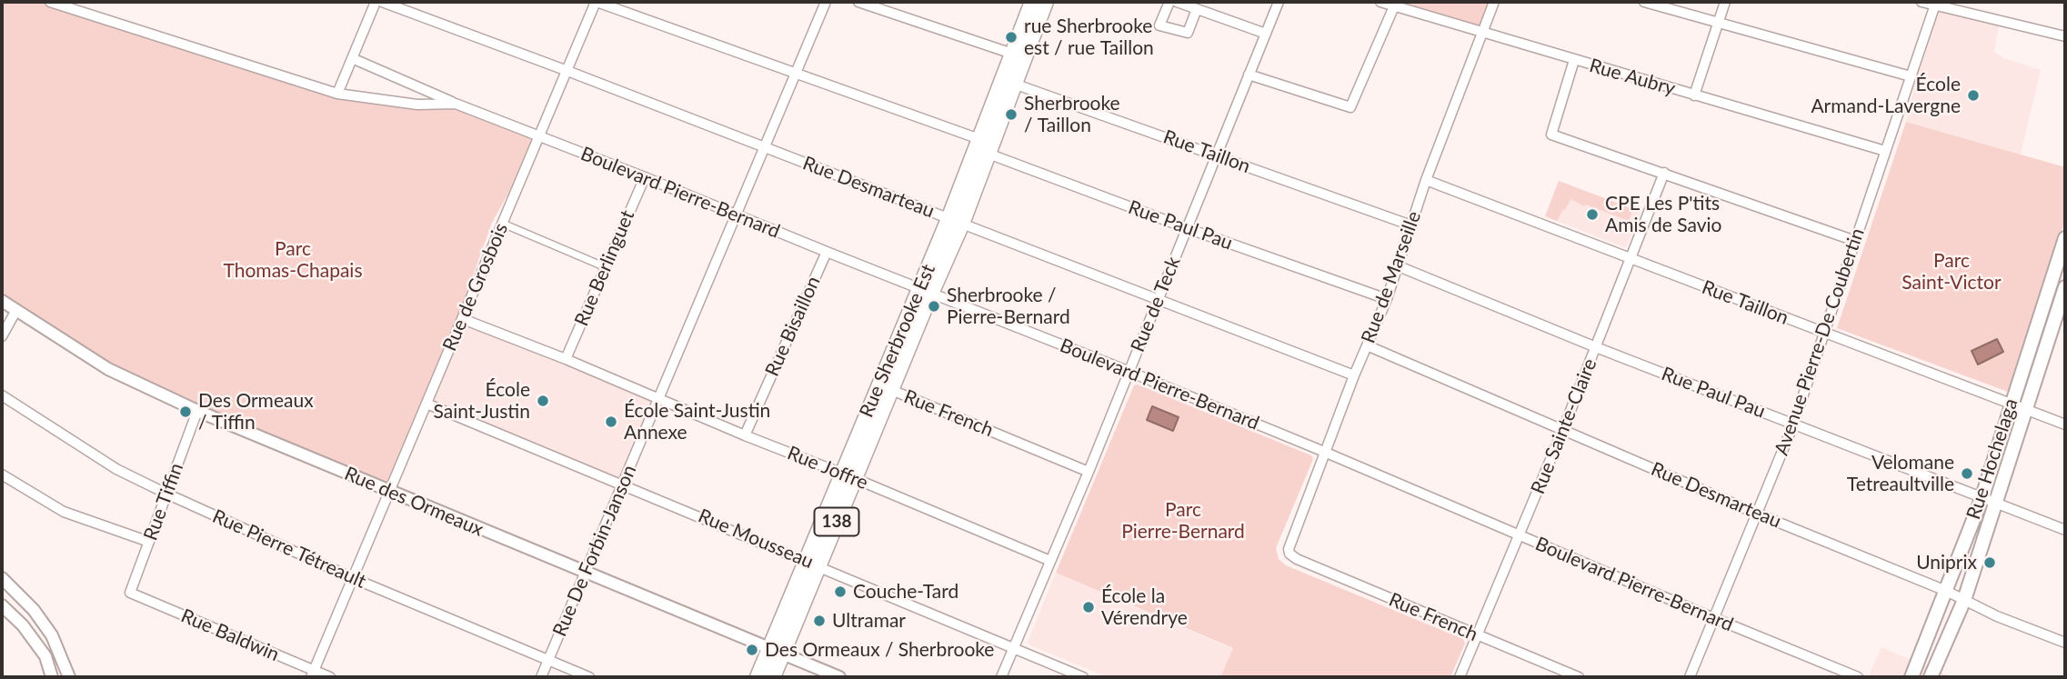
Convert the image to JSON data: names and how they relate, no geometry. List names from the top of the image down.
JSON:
{
  "streets": {
    "main road": ["Rue Sherbrooke Est", "Rue Hochelaga", "138"],
    "street": [
      "Rue Aubry",
      "Rue Taillon",
      "Rue Desmarteau",
      "Boulevard Pierre-Bernard",
      "Rue Paul Pau",
      "Rue Berlinguet",
      "Rue de Marseille",
      "Rue de Grosbois",
      "Rue de Teck",
      "Rue Bisaillon",
      "Avenue Pierre-De Coubertin",
      "Rue French",
      "Rue Sainte-Claire",
      "Rue Joffre",
      "Rue Tiffin",
      "Rue des Ormeaux",
      "Rue Mousseau",
      "Rue Pierre Tétreault",
      "Rue De Forbin-Janson",
      "Rue Baldwin"
    ]
  },
  "crossings": [
    ["Rue Aubry", "Rue de Marseille"],
    ["Rue Aubry", "Avenue Pierre-De Coubertin"],
    ["Rue Taillon", "Rue de Marseille"],
    ["Rue Taillon", "Rue de Teck"],
    ["Rue Taillon", "Rue Sherbrooke Est"],
    ["Rue Taillon", "Avenue Pierre-De Coubertin"],
    ["Rue Taillon", "Rue Sainte-Claire"],
    ["Rue Taillon", "Rue Hochelaga"],
    ["Rue Desmarteau", "Rue de Marseille"],
    ["Rue Desmarteau", "Rue de Grosbois"],
    ["Rue Desmarteau", "Rue de Teck"],
    ["Rue Desmarteau", "Rue Sherbrooke Est"],
    ["Rue Desmarteau", "Avenue Pierre-De Coubertin"],
    ["Rue Desmarteau", "Rue Sainte-Claire"],
    ["Rue Desmarteau", "Rue Hochelaga"],
    ["Rue Desmarteau", "Rue De Forbin-Janson"],
    ["Boulevard Pierre-Bernard", "Rue Berlinguet"],
    ["Boulevard Pierre-Bernard", "Rue de Marseille"],
    ["Boulevard Pierre-Bernard", "Rue de Grosbois"],
    ["Boulevard Pierre-Bernard", "Rue de Teck"],
    ["Boulevard Pierre-Bernard", "Rue Bisaillon"],
    ["Boulevard Pierre-Bernard", "Rue Sherbrooke Est"],
    ["Boulevard Pierre-Bernard", "Avenue Pierre-De Coubertin"],
    ["Boulevard Pierre-Bernard", "Rue Sainte-Claire"],
    ["Boulevard Pierre-Bernard", "Rue De Forbin-Janson"],
    ["Rue Paul Pau", "Rue de Marseille"],
    ["Rue Paul Pau", "Rue de Grosbois"],
    ["Rue Paul Pau", "Rue de Teck"],
    ["Rue Paul Pau", "Rue Sherbrooke Est"],
    ["Rue Paul Pau", "Avenue Pierre-De Coubertin"],
    ["Rue Paul Pau", "Rue Sainte-Claire"],
    ["Rue Paul Pau", "Rue Hochelaga"],
    ["Rue Paul Pau", "Rue De Forbin-Janson"],
    ["Rue Berlinguet", "Rue Joffre"],
    ["Rue de Marseille", "Rue French"],
    ["Rue de Grosbois", "Rue Joffre"],
    ["Rue de Grosbois", "Rue des Ormeaux"],
    ["Rue de Grosbois", "Rue Mousseau"],
    ["Rue de Grosbois", "Rue Pierre Tétreault"],
    ["Rue de Grosbois", "Rue Baldwin"],
    ["Rue de Teck", "Rue French"],
    ["Rue de Teck", "Rue Joffre"],
    ["Rue de Teck", "Rue Mousseau"],
    ["Rue Bisaillon", "Rue Joffre"],
    ["Rue Sherbrooke Est", "Rue French"],
    ["Rue Sherbrooke Est", "Rue Joffre"],
    ["Rue Sherbrooke Est", "Rue des Ormeaux"],
    ["Rue Sherbrooke Est", "Rue Mousseau"],
    ["Rue French", "Rue Sainte-Claire"],
    ["Rue Joffre", "Rue De Forbin-Janson"],
    ["Rue Tiffin", "Rue des Ormeaux"],
    ["Rue Tiffin", "Rue Pierre Tétreault"],
    ["Rue Tiffin", "Rue Baldwin"],
    ["Rue des Ormeaux", "Rue De Forbin-Janson"],
    ["Rue Mousseau", "Rue De Forbin-Janson"],
    ["Rue Pierre Tétreault", "Rue De Forbin-Janson"]
  ],
  "parks": ["Parc Thomas-Chapais", "Parc Saint-Victor", "Parc Pierre-Bernard"],
  "places": [
    "rue Sherbrooke est / rue Taillon",
    "École Armand-Lavergne",
    "Sherbrooke / Taillon",
    "CPE Les P'tits Amis de Savio",
    "Sherbrooke / Pierre-Bernard",
    "École Saint-Justin",
    "Des Ormeaux / Tiffin",
    "École Saint-Justin Annexe",
    "Velomane Tetreaultville",
    "Uniprix",
    "Couche-Tard",
    "École la Vérendrye",
    "Ultramar",
    "Des Ormeaux / Sherbrooke"
  ]
}
